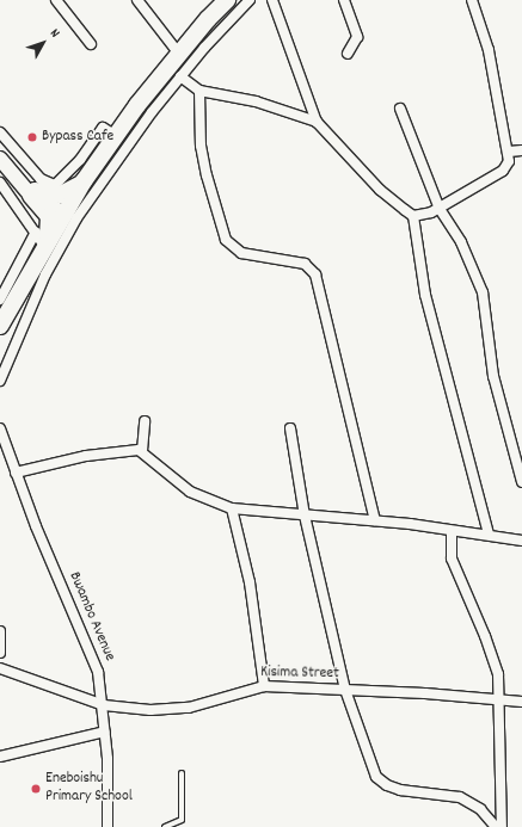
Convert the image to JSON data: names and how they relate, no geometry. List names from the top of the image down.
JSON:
{
  "streets": {
    "street": ["Bwambo Avenue", "Kisima Street"]
  },
  "crossings": [
    ["Bwambo Avenue", "Kisima Street"]
  ],
  "places": ["Bypass Cafe", "Eneboishu Primary School"],
  "north": "top right"
}
